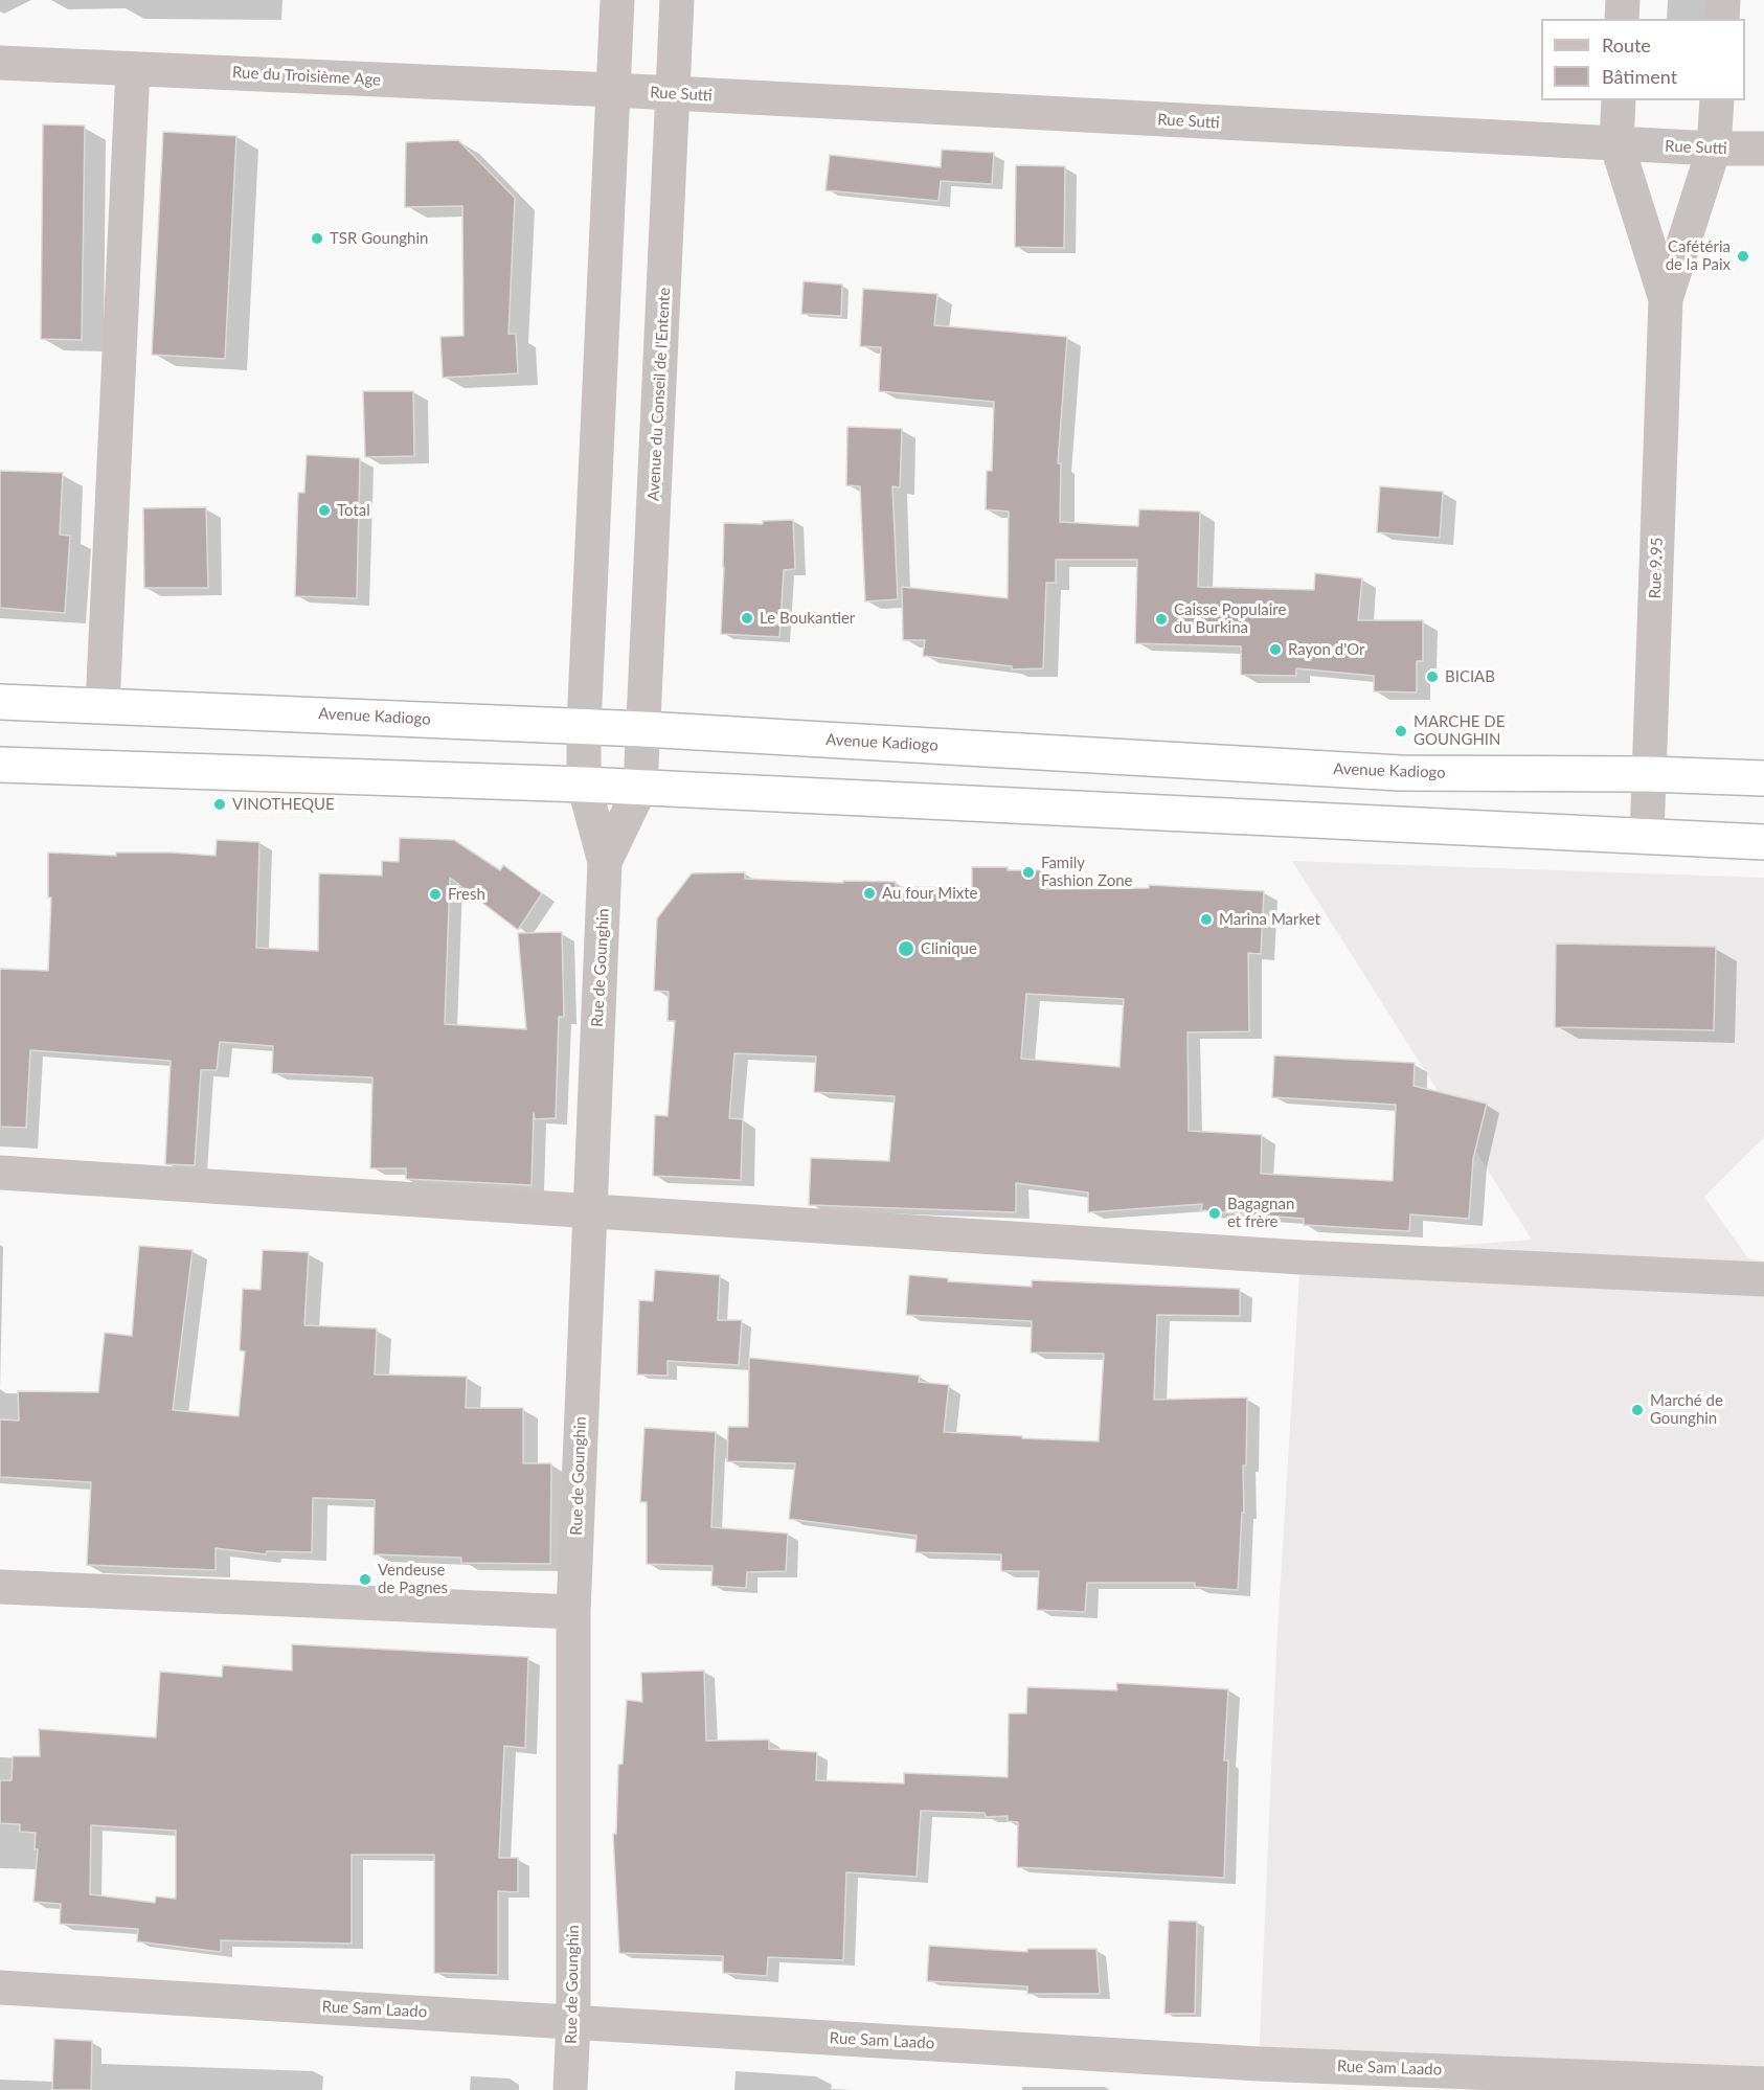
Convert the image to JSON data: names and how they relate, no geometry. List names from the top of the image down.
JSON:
{
  "streets": {
    "highway": ["Avenue Kadiogo"],
    "street": [
      "Rue du Troisième Age",
      "Rue Sutti",
      "Avenue du Conseil de l'Entente",
      "Rue 9.95",
      "Rue de Gounghin",
      "Rue Sam Laado"
    ]
  },
  "crossings": [
    ["Rue du Troisième Age", "Rue Sutti"],
    ["Rue Sutti", "Avenue du Conseil de l'Entente"],
    ["Rue Sutti", "Rue 9.95"],
    ["Avenue du Conseil de l'Entente", "Avenue Kadiogo"],
    ["Avenue du Conseil de l'Entente", "Rue de Gounghin"],
    ["Rue 9.95", "Avenue Kadiogo"],
    ["Rue de Gounghin", "Rue Sam Laado"]
  ],
  "places": [
    "TSR Gounghin",
    "Cafétéria de la Paix",
    "Total",
    "Le Boukantier",
    "Caisse Populaire du Burkina",
    "Rayon d'Or",
    "BICIAB",
    "MARCHE DE GOUNGHIN",
    "VINOTHEQUE",
    "Family Fashion Zone",
    "Au four Mixte",
    "Fresh",
    "Marina Market",
    "Clinique",
    "Bagagnan et frère",
    "Marché de Gounghin",
    "Vendeuse de Pagnes"
  ],
  "legend": ["Route", "Bâtiment"]
}
